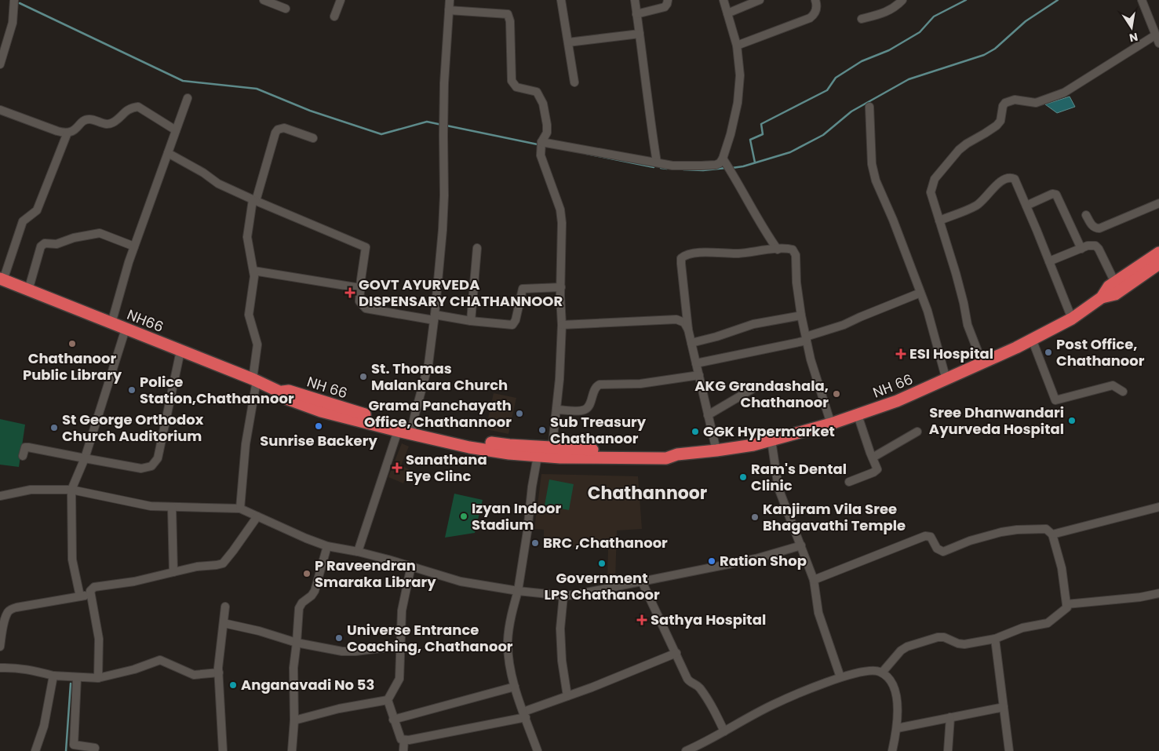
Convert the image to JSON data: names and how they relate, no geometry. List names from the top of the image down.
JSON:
{
  "streets": {
    "highway": ["NH66", "NH 66"]
  },
  "crossings": [
    ["NH66", "NH 66"]
  ],
  "districts": ["Chathannoor"],
  "places": {
    "health": [
      "GOVT AYURVEDA DISPENSARY CHATHANNOOR",
      "ESI Hospital",
      "Sanathana Eye Clinc",
      "Sathya Hospital"
    ],
    "other": [
      "Chathanoor Public Library",
      "Post Office, Chathanoor",
      "St. Thomas Malankara Church",
      "Police Station,Chathannoor",
      "AKG Grandashala, Chathanoor",
      "Grama Panchayath Office, Chathannoor",
      "Sree Dhanwandari Ayurveda Hospital",
      "Sunrise Backery",
      "St George Orthodox Church Auditorium",
      "Sub Treasury Chathanoor",
      "GGK Hypermarket",
      "Ram's Dental Clinic",
      "Izyan Indoor Stadium",
      "Kanjiram Vila Sree Bhagavathi Temple",
      "BRC ,Chathanoor",
      "Ration Shop",
      "Government LPS Chathanoor",
      "P Raveendran Smaraka Library",
      "Universe Entrance Coaching, Chathanoor",
      "Anganavadi No 53"
    ]
  },
  "north": "bottom"
}
